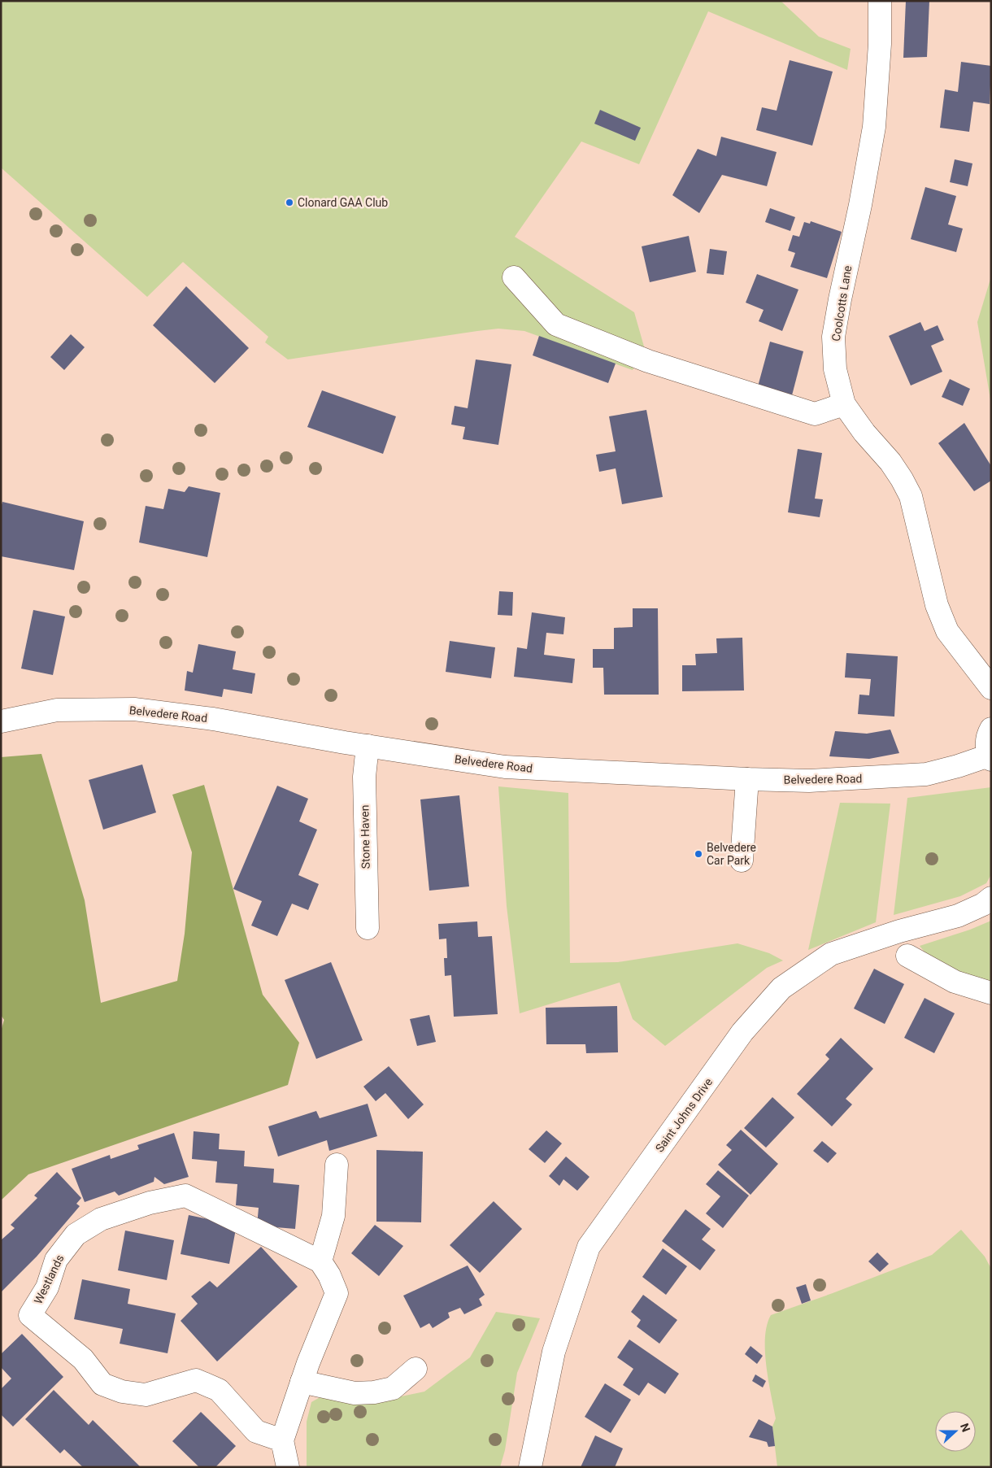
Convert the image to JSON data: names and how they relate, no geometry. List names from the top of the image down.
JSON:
{
  "streets": {
    "street": [
      "Coolcotts Lane",
      "Belvedere Road",
      "Stone Haven",
      "Saint Johns Drive",
      "Westlands"
    ]
  },
  "crossings": [
    ["Belvedere Road", "Stone Haven"]
  ],
  "places": ["Clonard GAA Club", "Belvedere Car Park"],
  "north": "right"
}
